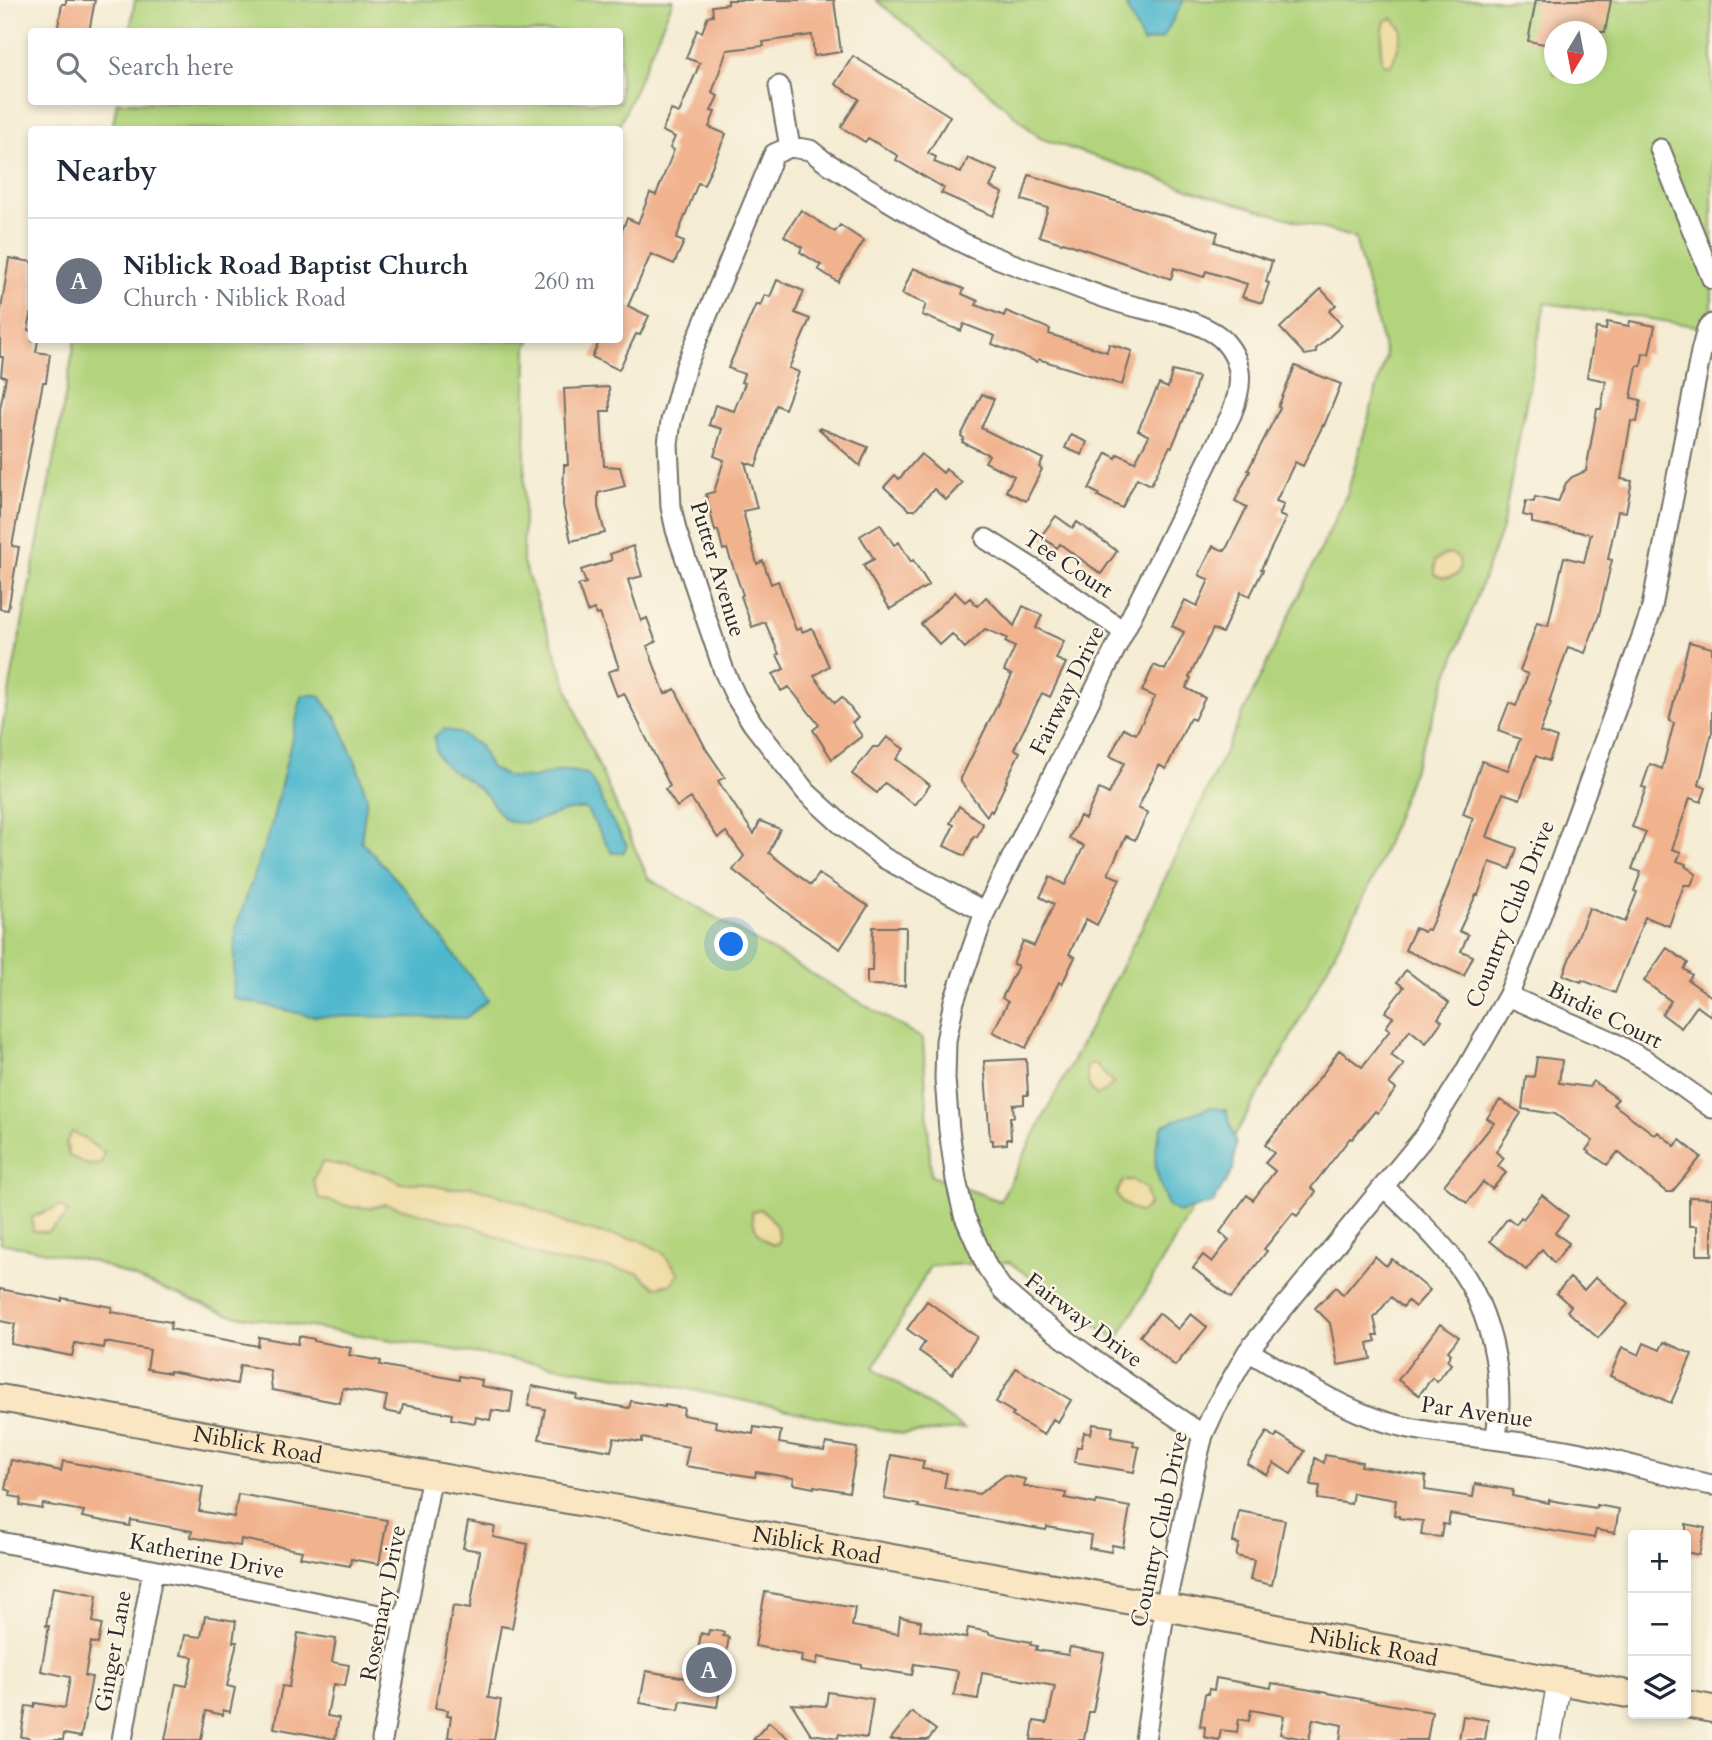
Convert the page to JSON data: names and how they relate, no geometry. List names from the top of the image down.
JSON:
{
  "streets": {
    "main road": ["Niblick Road"],
    "street": [
      "Tee Court",
      "Putter Avenue",
      "Fairway Drive",
      "Country Club Drive",
      "Birdie Court",
      "Par Avenue",
      "Katherine Drive",
      "Rosemary Drive",
      "Ginger Lane"
    ]
  },
  "crossings": [
    ["Tee Court", "Fairway Drive"],
    ["Putter Avenue", "Fairway Drive"],
    ["Fairway Drive", "Country Club Drive"],
    ["Country Club Drive", "Birdie Court"],
    ["Country Club Drive", "Par Avenue"],
    ["Country Club Drive", "Niblick Road"],
    ["Niblick Road", "Rosemary Drive"],
    ["Katherine Drive", "Rosemary Drive"],
    ["Katherine Drive", "Ginger Lane"]
  ],
  "north": "bottom",
  "page": {
    "search": "Search here",
    "heading": "Nearby",
    "list": [
      {
        "mark": "A",
        "name": "Niblick Road Baptist Church",
        "note": "Church · Niblick Road",
        "value": "260 m"
      }
    ],
    "map_buttons": ["+", "−"],
    "pins": "A"
  }
}
